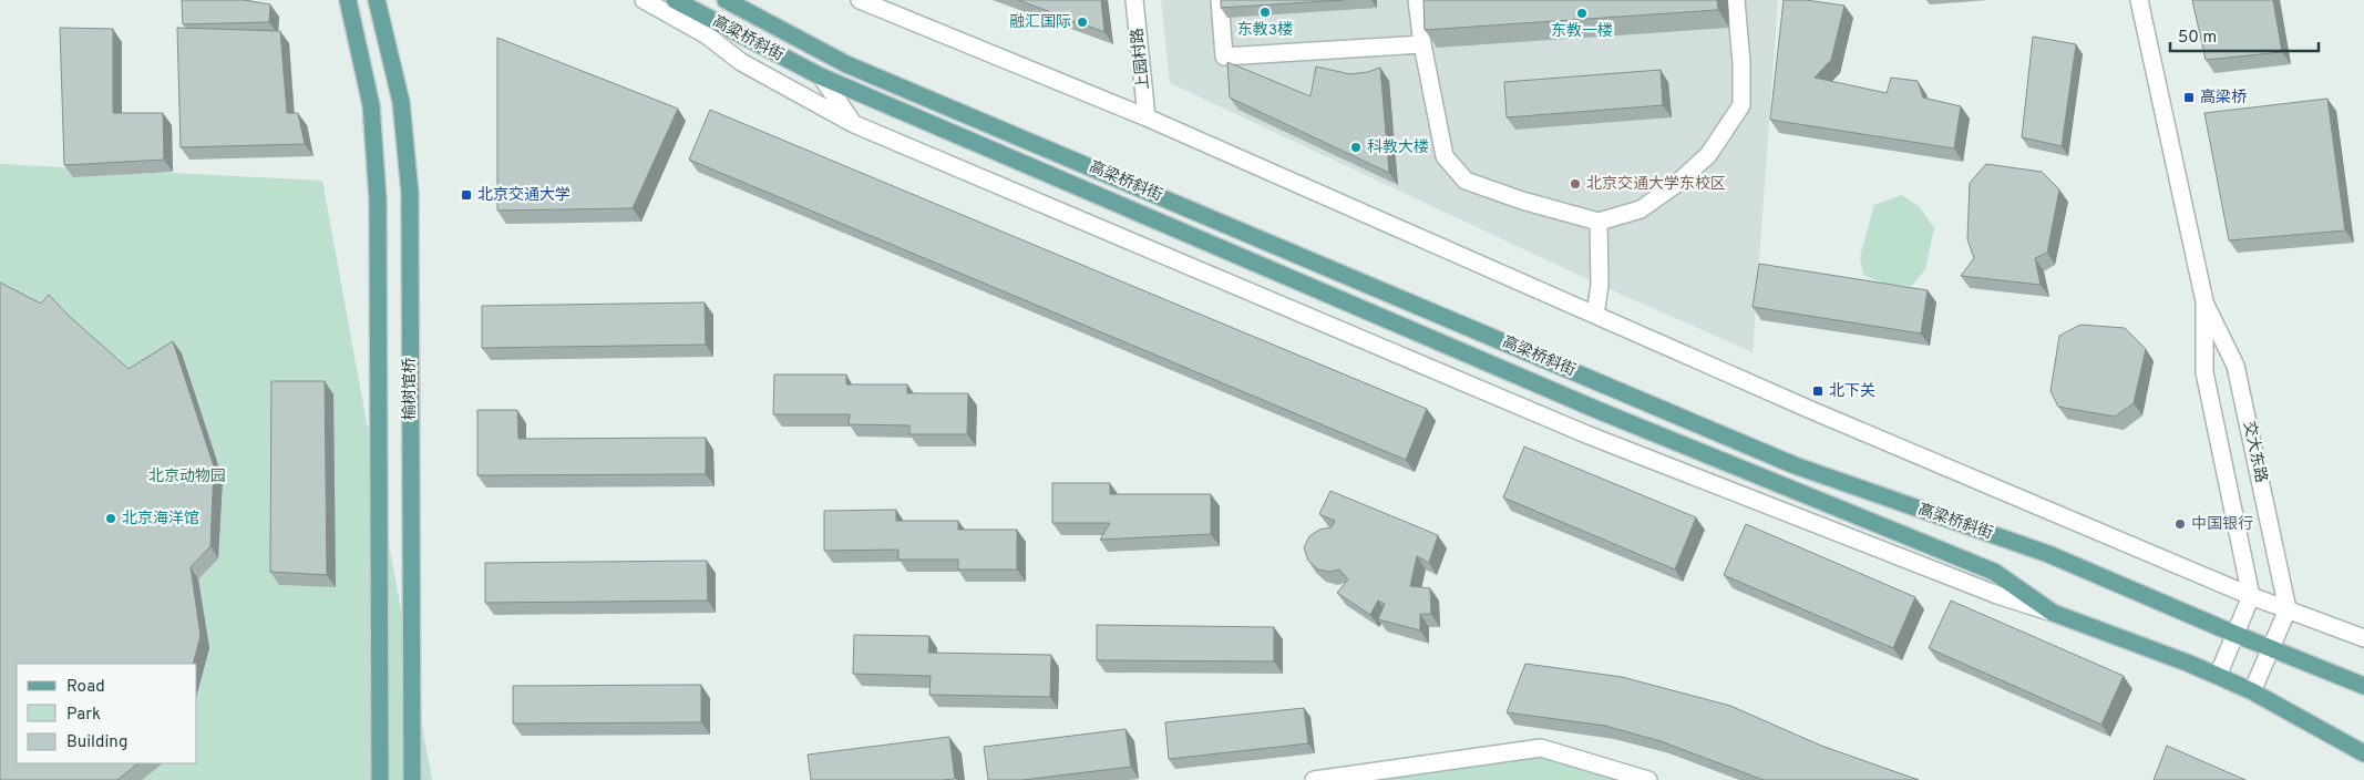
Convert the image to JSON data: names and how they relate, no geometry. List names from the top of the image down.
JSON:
{
  "streets": {
    "main road": ["高粱桥斜街", "高梁桥斜街", "榆树馆桥"],
    "street": ["上园村路", "交大东路"]
  },
  "crossings": [
    ["高粱桥斜街", "高梁桥斜街"]
  ],
  "parks": ["北京动物园"],
  "places": {
    "other": [
      "东教3楼",
      "东教一楼",
      "融汇国际",
      "科教大楼",
      "北京交通大学东校区",
      "北京海洋馆",
      "中国银行"
    ],
    "transit": ["高梁桥", "北京交通大学", "北下关"]
  },
  "legend": ["Road", "Park", "Building"],
  "scale_bar": "50 m"
}
